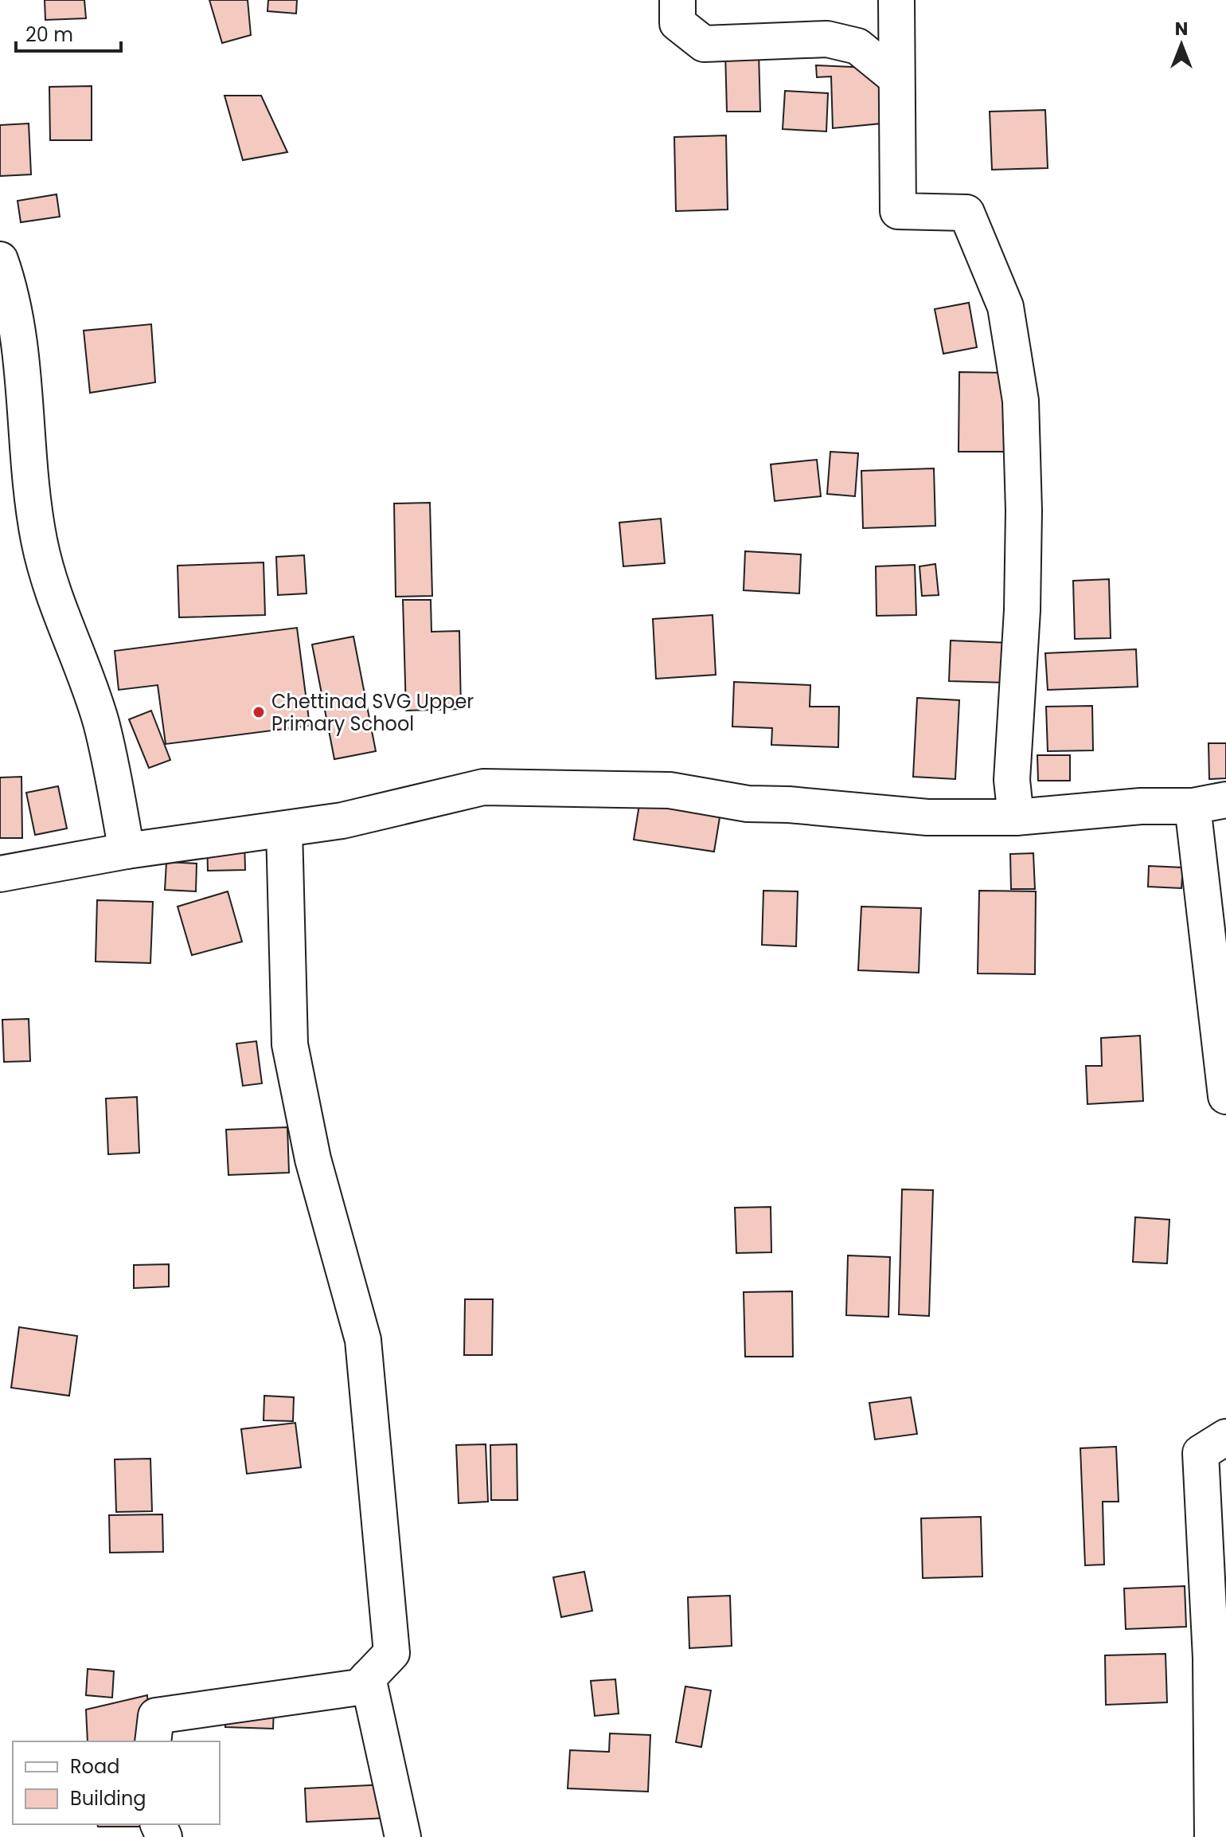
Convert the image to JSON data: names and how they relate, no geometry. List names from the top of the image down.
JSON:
{
  "places": ["Chettinad SVG Upper Primary School"],
  "legend": ["Road", "Building"],
  "scale_bar": "20 m",
  "north": "top"
}
